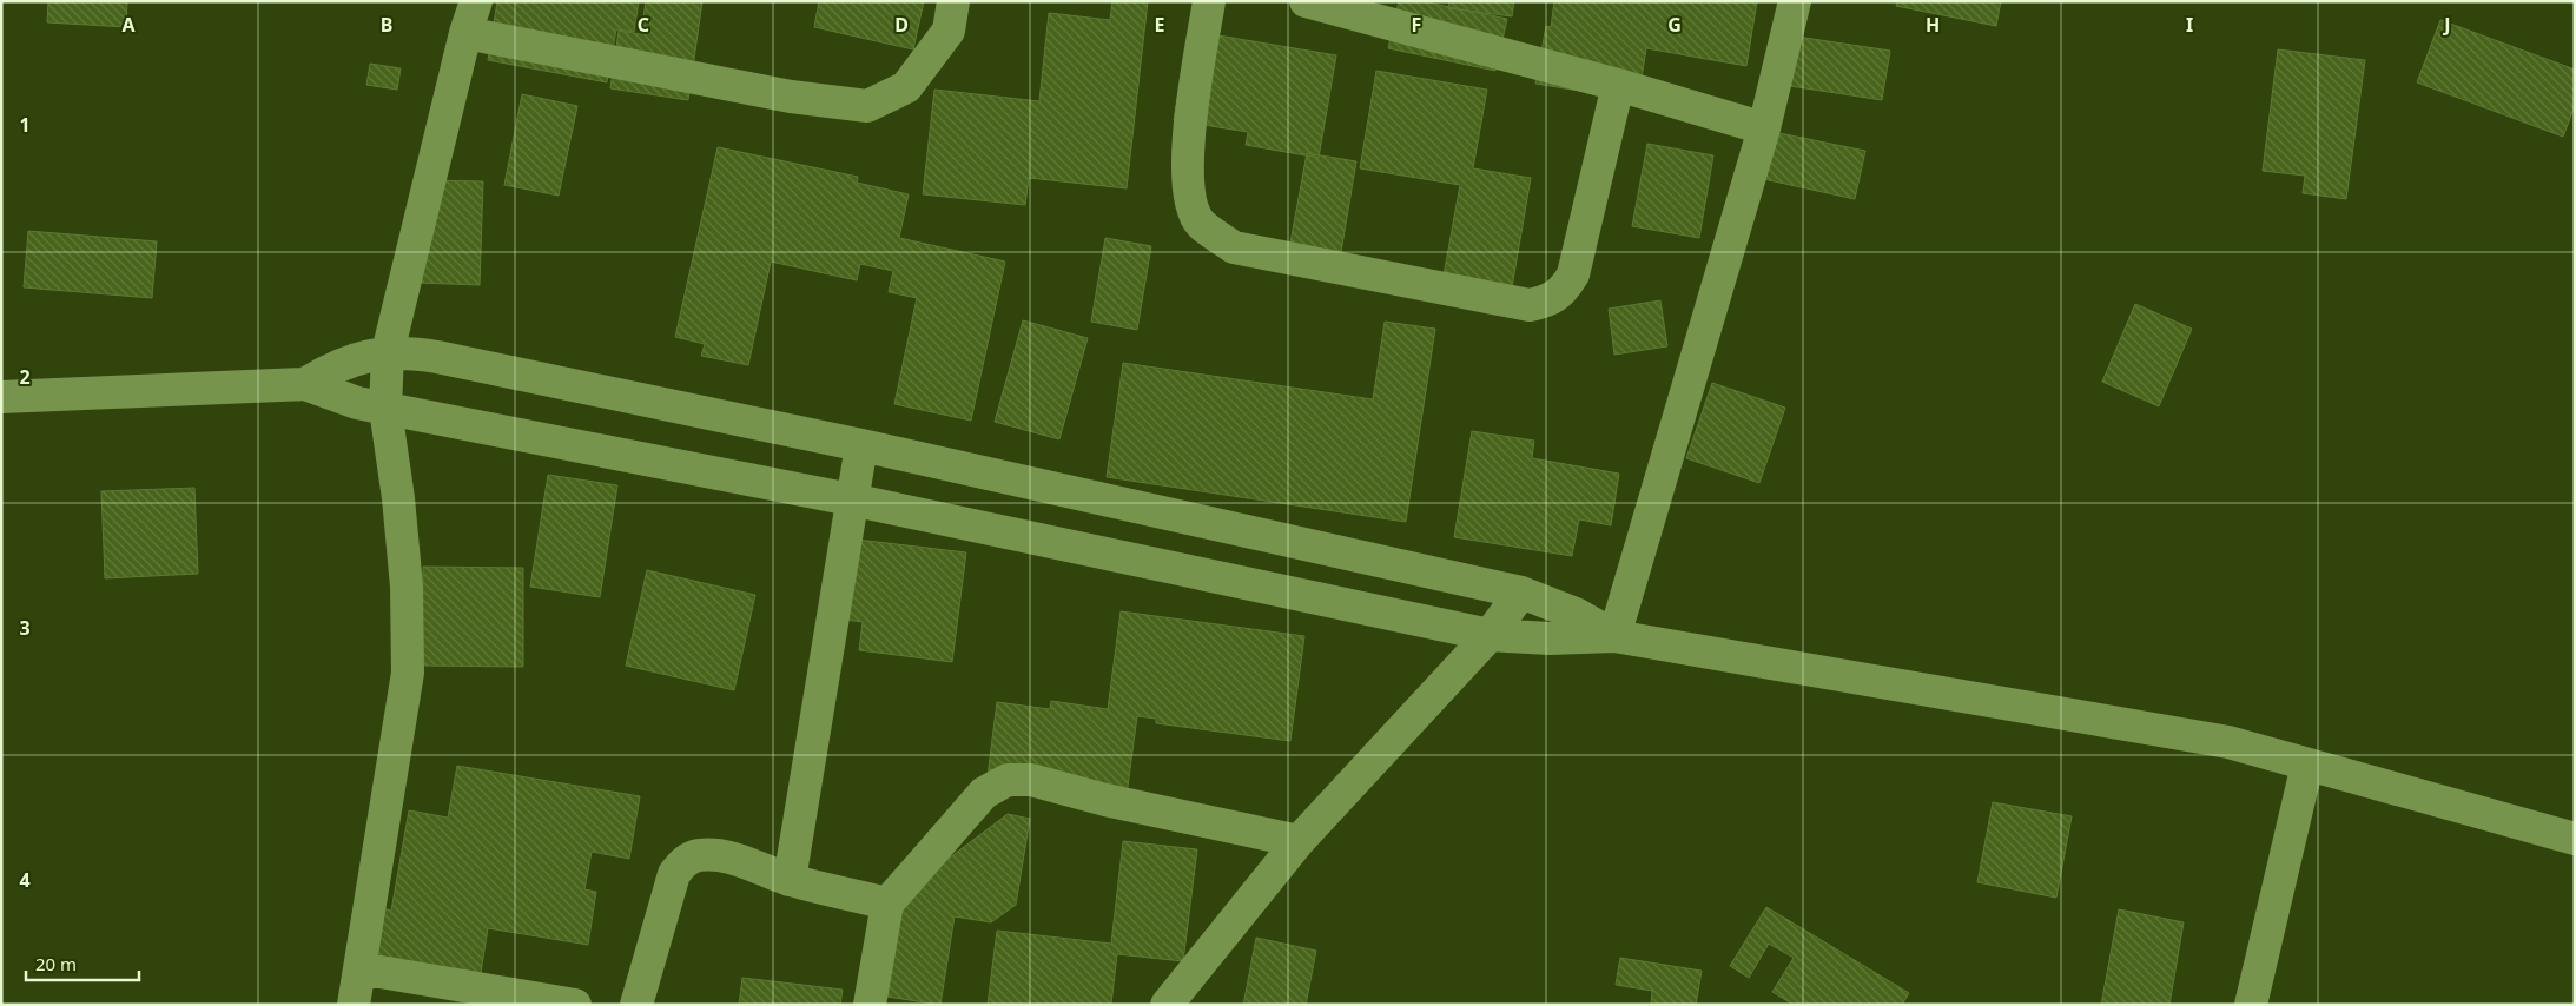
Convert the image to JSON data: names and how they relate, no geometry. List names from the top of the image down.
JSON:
{
  "scale_bar": "20 m",
  "grid": {
    "columns": [
      "A",
      "B",
      "C",
      "D",
      "E",
      "F",
      "G",
      "H",
      "I",
      "J"
    ],
    "rows": [
      "1",
      "2",
      "3",
      "4"
    ]
  }
}
